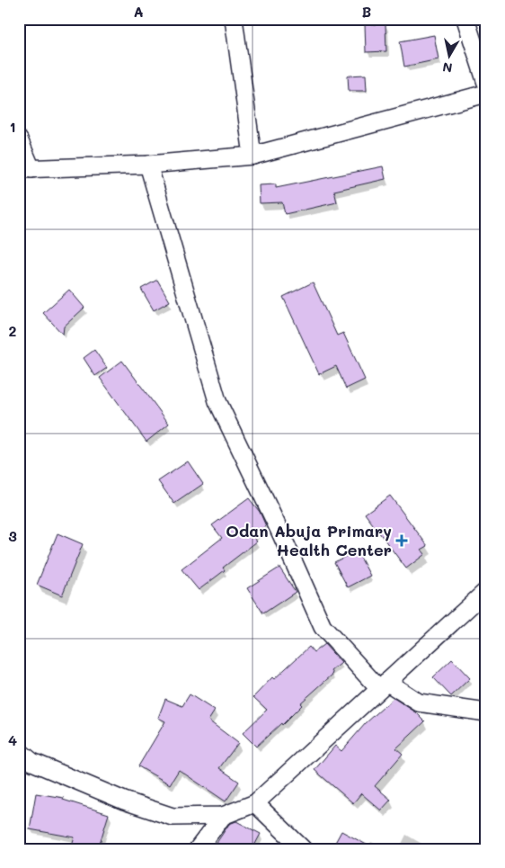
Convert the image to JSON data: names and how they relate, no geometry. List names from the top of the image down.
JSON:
{
  "places": {
    "health": ["Odan Abuja Primary Health Center"]
  },
  "north": "bottom",
  "grid": {
    "columns": ["A", "B"],
    "rows": [
      "1",
      "2",
      "3",
      "4"
    ]
  }
}
